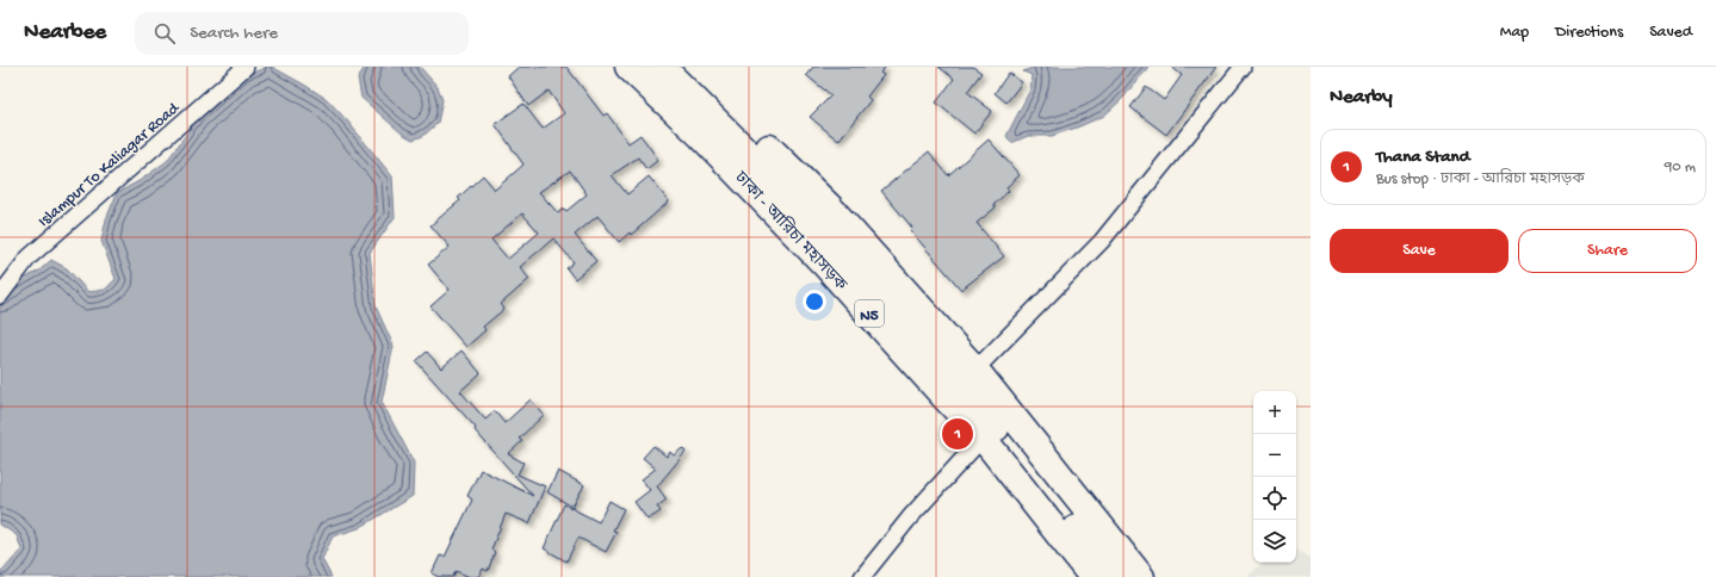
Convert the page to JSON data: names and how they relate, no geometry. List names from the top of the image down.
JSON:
{
  "streets": {
    "highway": ["ঢাকা - আরিচা মহাসড়ক", "N5"],
    "street": ["Islampur To Kaliagar Road"]
  },
  "page": {
    "header": "Nearbee",
    "search": "Search here",
    "nav": ["Map", "Directions", "Saved"],
    "heading": "Nearby",
    "list": [
      {
        "mark": "1",
        "name": "Thana Stand",
        "note": "Bus stop · ঢাকা - আরিচা মহাসড়ক",
        "value": "90 m"
      }
    ],
    "buttons": ["Save", "Share"],
    "map_buttons": ["+", "−"],
    "pins": "1"
  }
}
